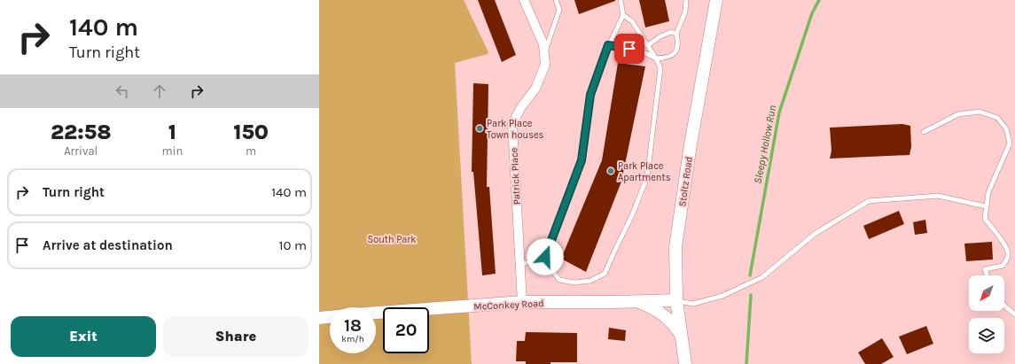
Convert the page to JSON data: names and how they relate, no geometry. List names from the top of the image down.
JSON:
{
  "streets": {
    "street": ["Patrick Place", "Stoltz Road", "McConkey Road"]
  },
  "crossings": [
    ["Patrick Place", "McConkey Road"],
    ["Stoltz Road", "McConkey Road"]
  ],
  "water": ["Sleepy Hollow Run"],
  "parks": ["South Park"],
  "places": ["Park Place Town houses", "Park Place Apartments"],
  "north": "bottom left",
  "page": {
    "turn": ["140 m", "Turn right"],
    "eta": [
      "22:58",
      "Arrival",
      "1",
      "min",
      "150",
      "m"
    ],
    "list": [
      {
        "name": "Turn right",
        "value": "140 m"
      },
      {
        "name": "Arrive at destination",
        "value": "10 m"
      }
    ],
    "speed": "18 km/h",
    "limit": "20",
    "buttons": ["Exit", "Share"]
  }
}
